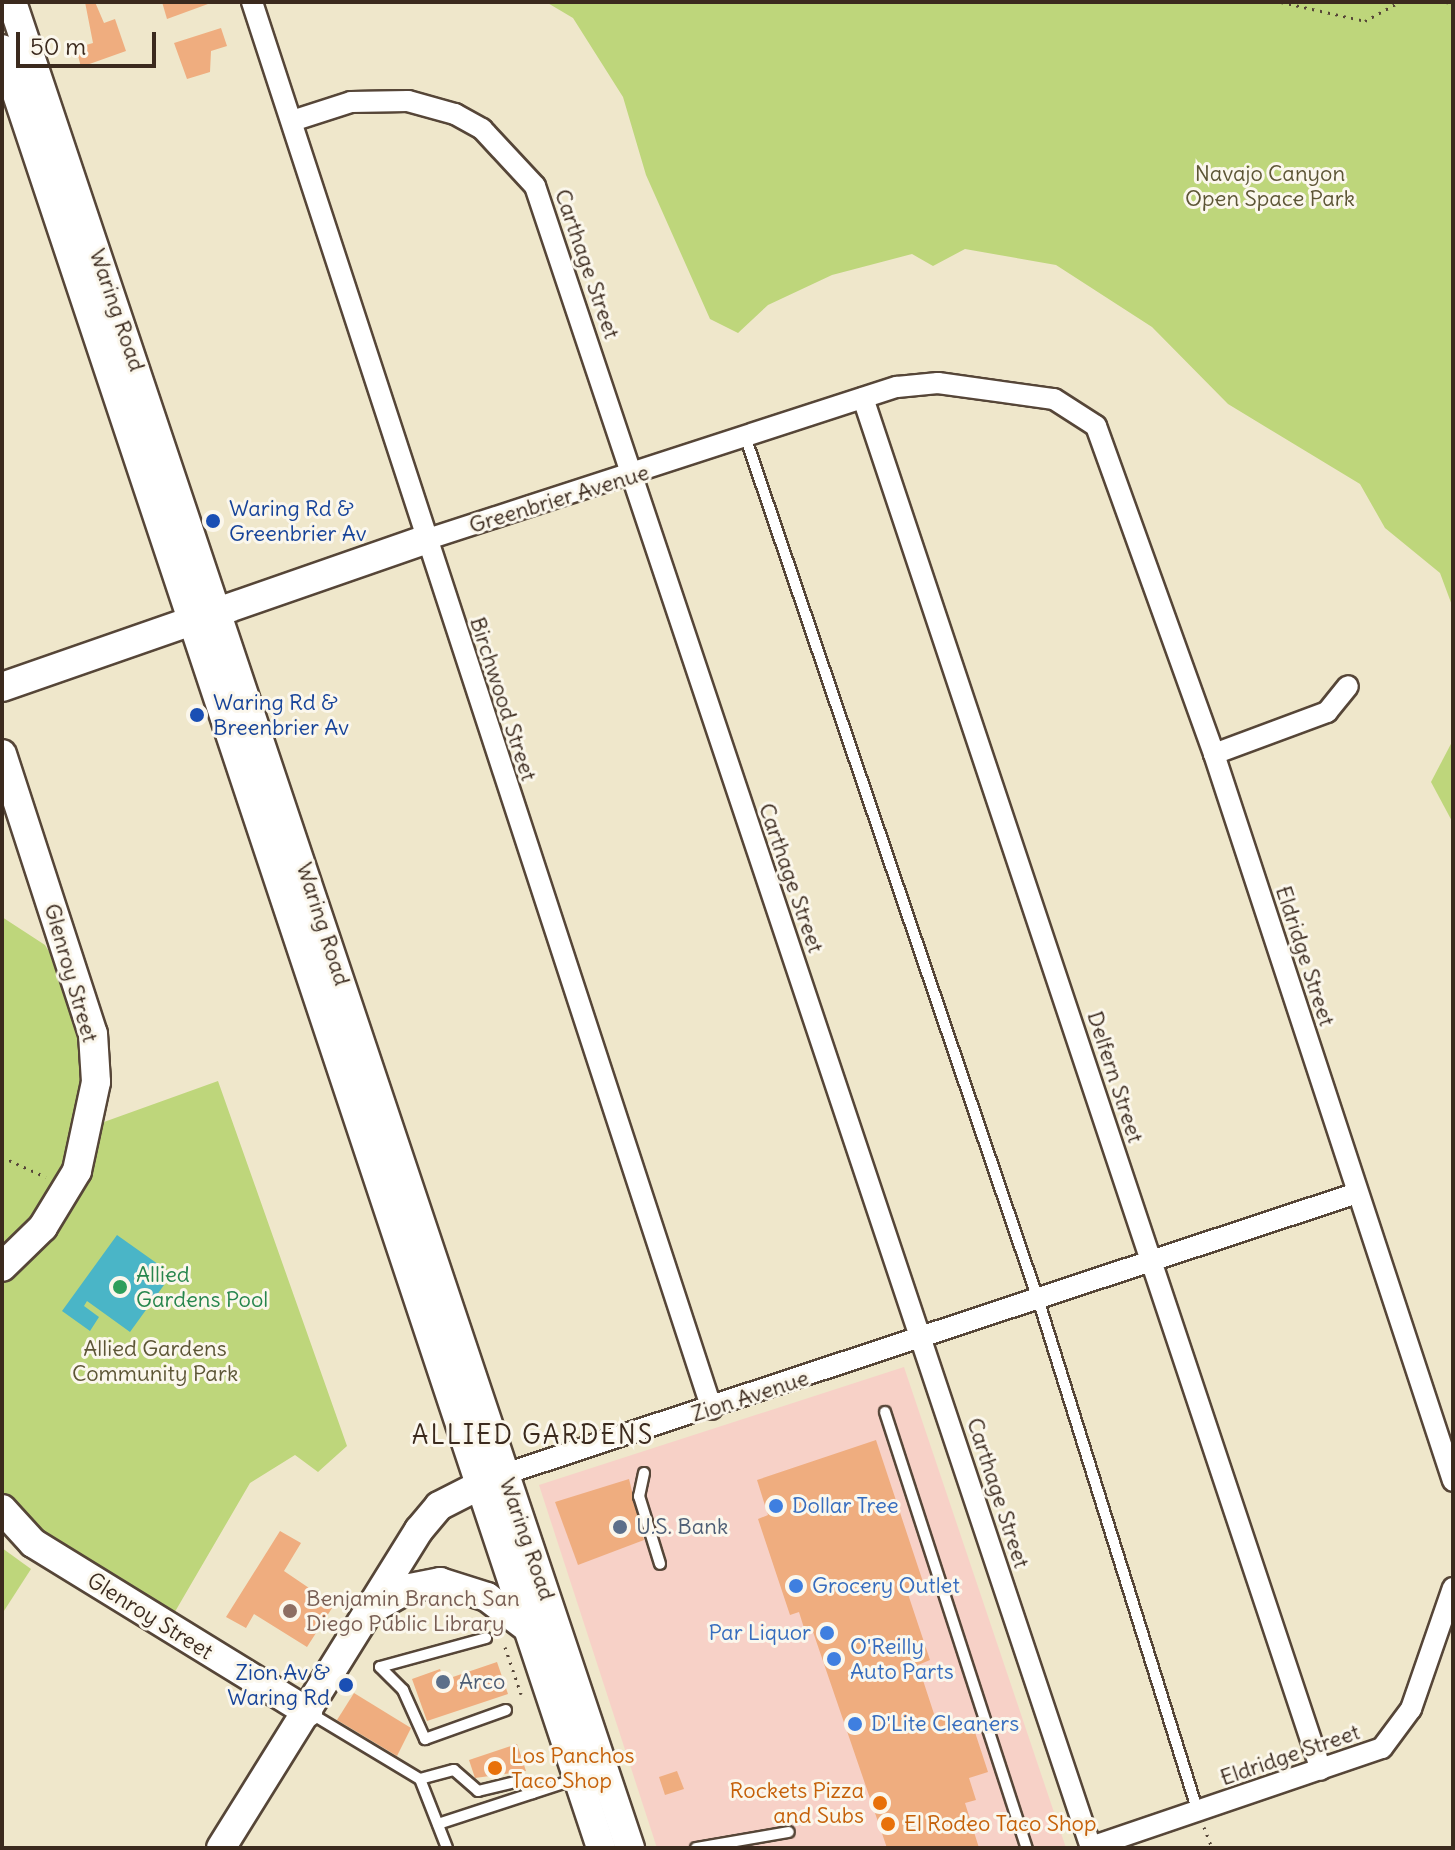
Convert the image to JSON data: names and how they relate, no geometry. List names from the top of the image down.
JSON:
{
  "streets": {
    "main road": [
      "Waring Road",
      "Greenbrier Avenue",
      "Glenroy Street",
      "Zion Avenue"
    ],
    "street": [
      "Carthage Street",
      "Birchwood Street",
      "Eldridge Street",
      "Delfern Street"
    ]
  },
  "crossings": [
    ["Carthage Street", "Greenbrier Avenue"],
    ["Carthage Street", "Birchwood Street"],
    ["Carthage Street", "Eldridge Street"],
    ["Carthage Street", "Zion Avenue"],
    ["Waring Road", "Greenbrier Avenue"],
    ["Waring Road", "Zion Avenue"],
    ["Greenbrier Avenue", "Birchwood Street"],
    ["Greenbrier Avenue", "Eldridge Street"],
    ["Greenbrier Avenue", "Delfern Street"],
    ["Birchwood Street", "Zion Avenue"],
    ["Eldridge Street", "Delfern Street"],
    ["Eldridge Street", "Zion Avenue"],
    ["Glenroy Street", "Zion Avenue"],
    ["Delfern Street", "Zion Avenue"]
  ],
  "districts": ["ALLIED GARDENS"],
  "parks": ["Navajo Canyon Open Space Park", "Allied Gardens Community Park"],
  "places": [
    "Waring Rd & Greenbrier Av",
    "Waring Rd & Breenbrier Av",
    "Allied Gardens Pool",
    "Dollar Tree",
    "U.S. Bank",
    "Grocery Outlet",
    "Benjamin Branch San Diego Public Library",
    "Par Liquor",
    "O'Reilly Auto Parts",
    "Arco",
    "Zion Av & Waring Rd",
    "D'Lite Cleaners",
    "Los Panchos Taco Shop",
    "Rockets Pizza and Subs",
    "El Rodeo Taco Shop"
  ],
  "scale_bar": "50 m"
}
